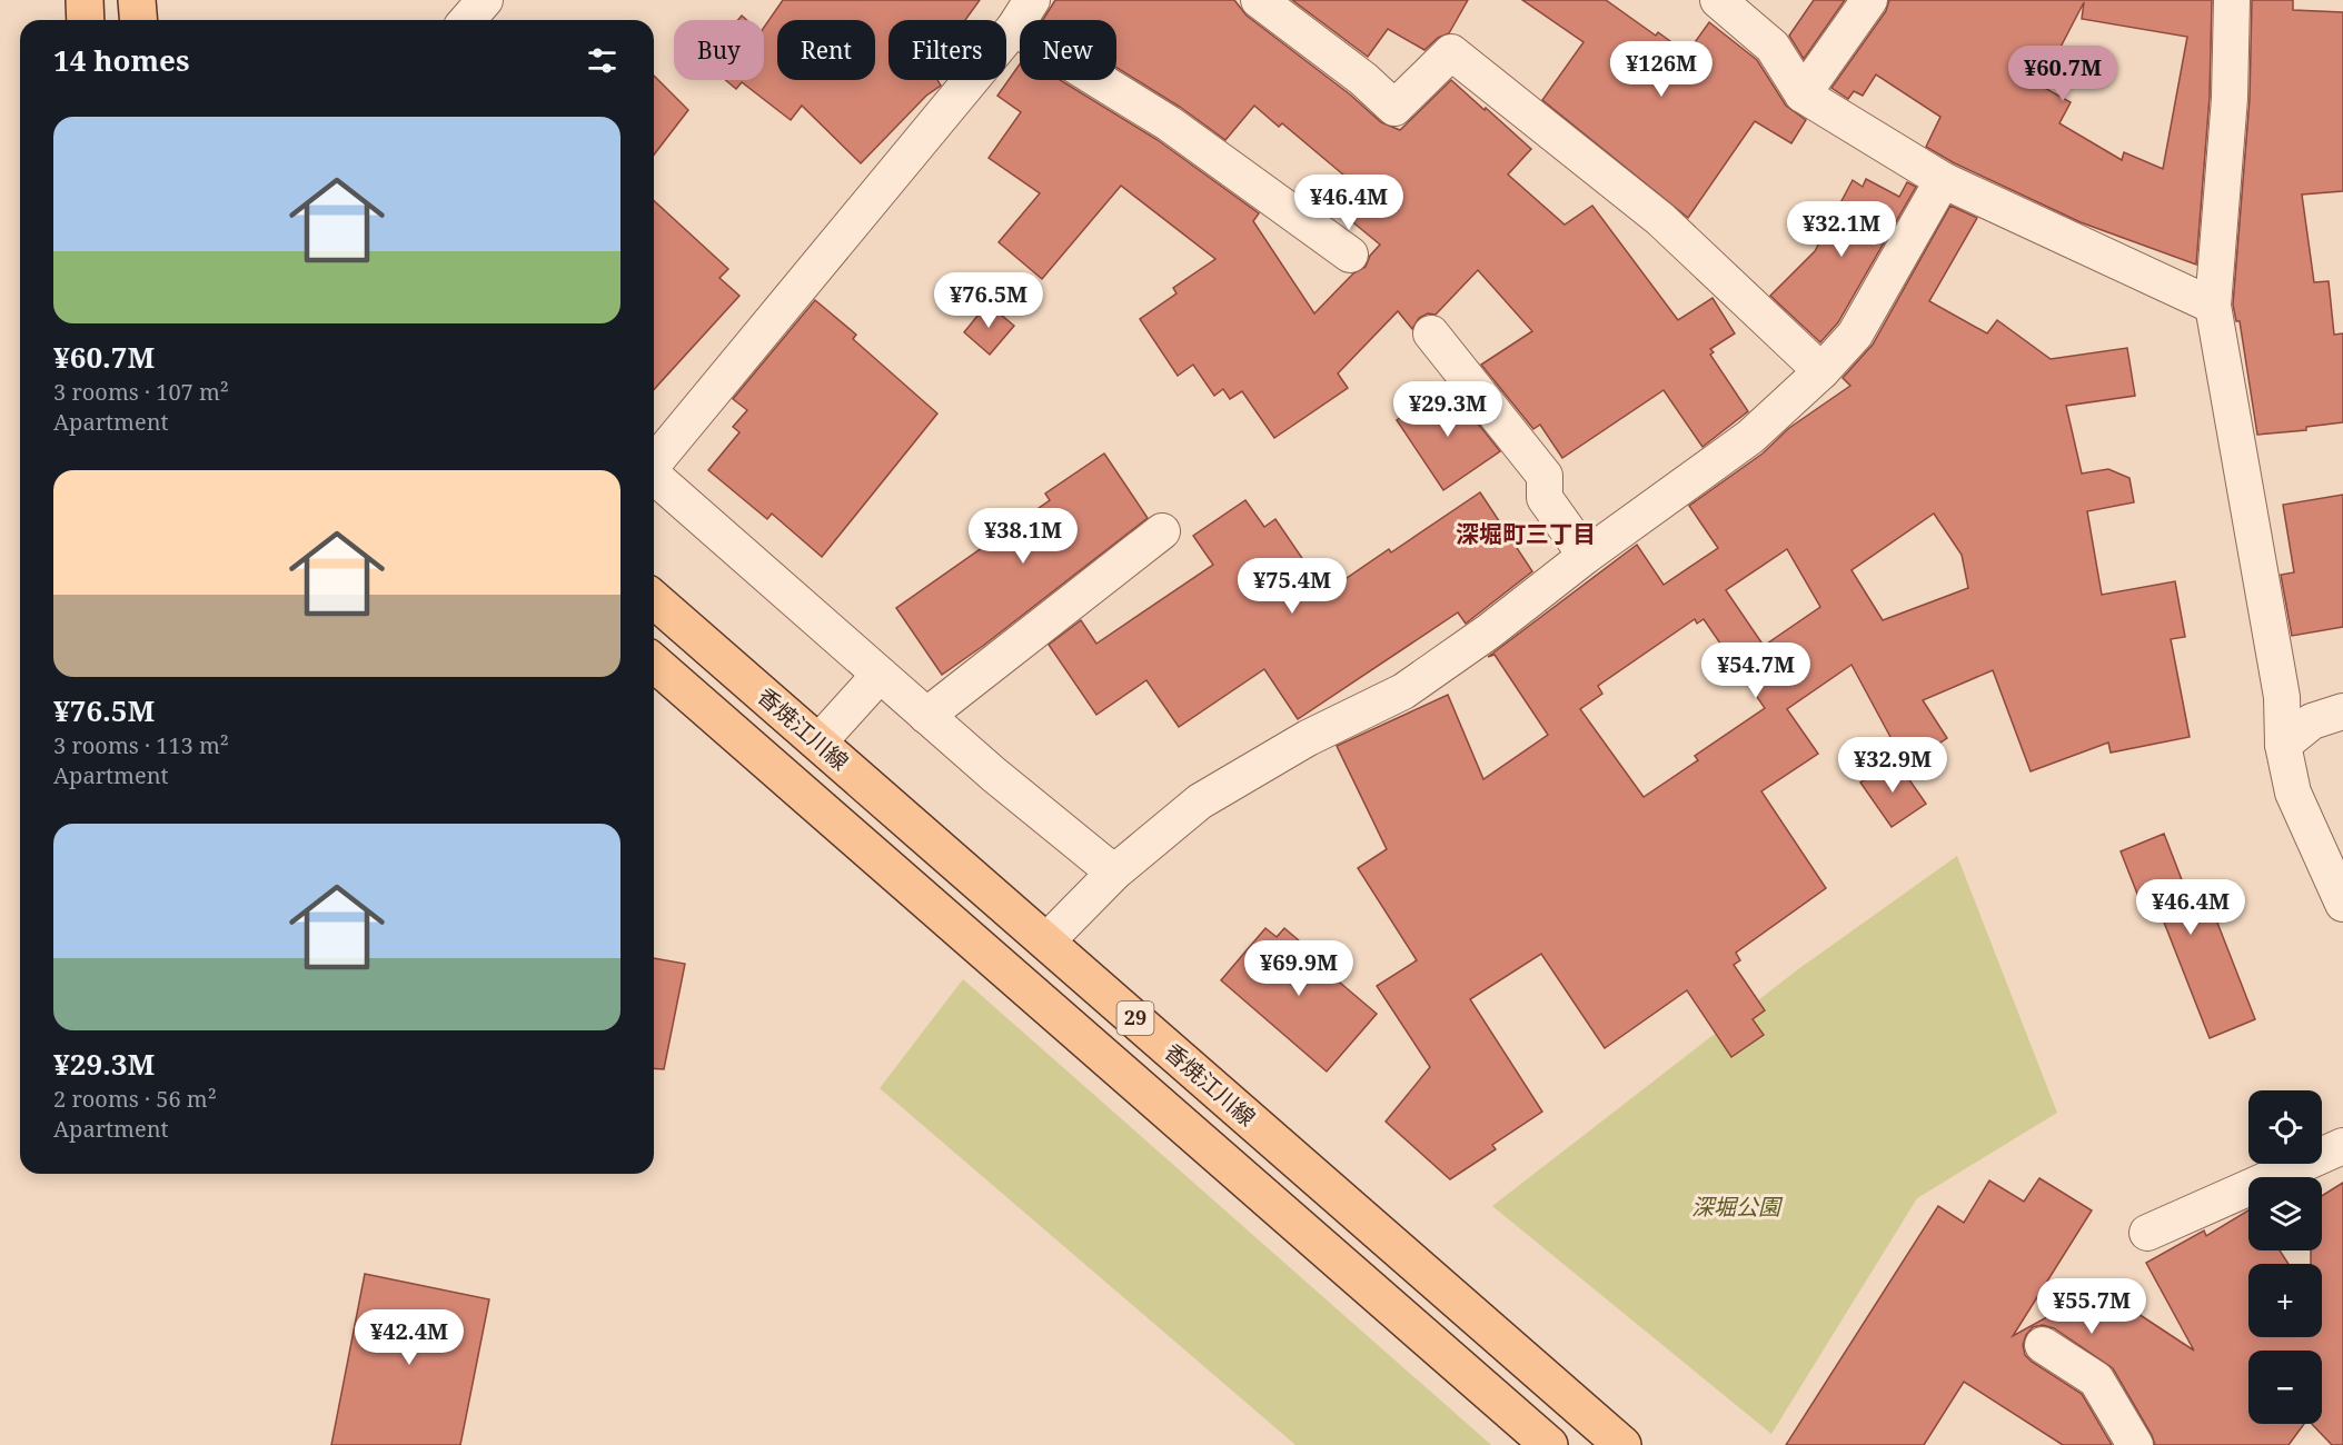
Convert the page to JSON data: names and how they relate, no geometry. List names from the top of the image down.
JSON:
{
  "streets": {
    "main road": ["香焼江川線", "29"]
  },
  "districts": ["深堀町三丁目"],
  "parks": ["深堀公園"],
  "page": {
    "chip": [
      "Buy",
      "Rent",
      "Filters",
      "New"
    ],
    "heading": "14 homes",
    "price": [
      "¥126M",
      "¥60.7M",
      "¥46.4M",
      "¥32.1M",
      "¥76.5M",
      "¥29.3M",
      "¥38.1M",
      "¥75.4M",
      "¥54.7M",
      "¥32.9M",
      "¥46.4M",
      "¥69.9M",
      "¥55.7M",
      "¥42.4M"
    ],
    "list": [
      {
        "name": "¥60.7M",
        "note": "3 rooms · 107 m² · Apartment"
      },
      {
        "name": "¥76.5M",
        "note": "3 rooms · 113 m² · Apartment"
      },
      {
        "name": "¥29.3M",
        "note": "2 rooms · 56 m² · Apartment"
      }
    ],
    "map_buttons": ["+", "−"]
  }
}
